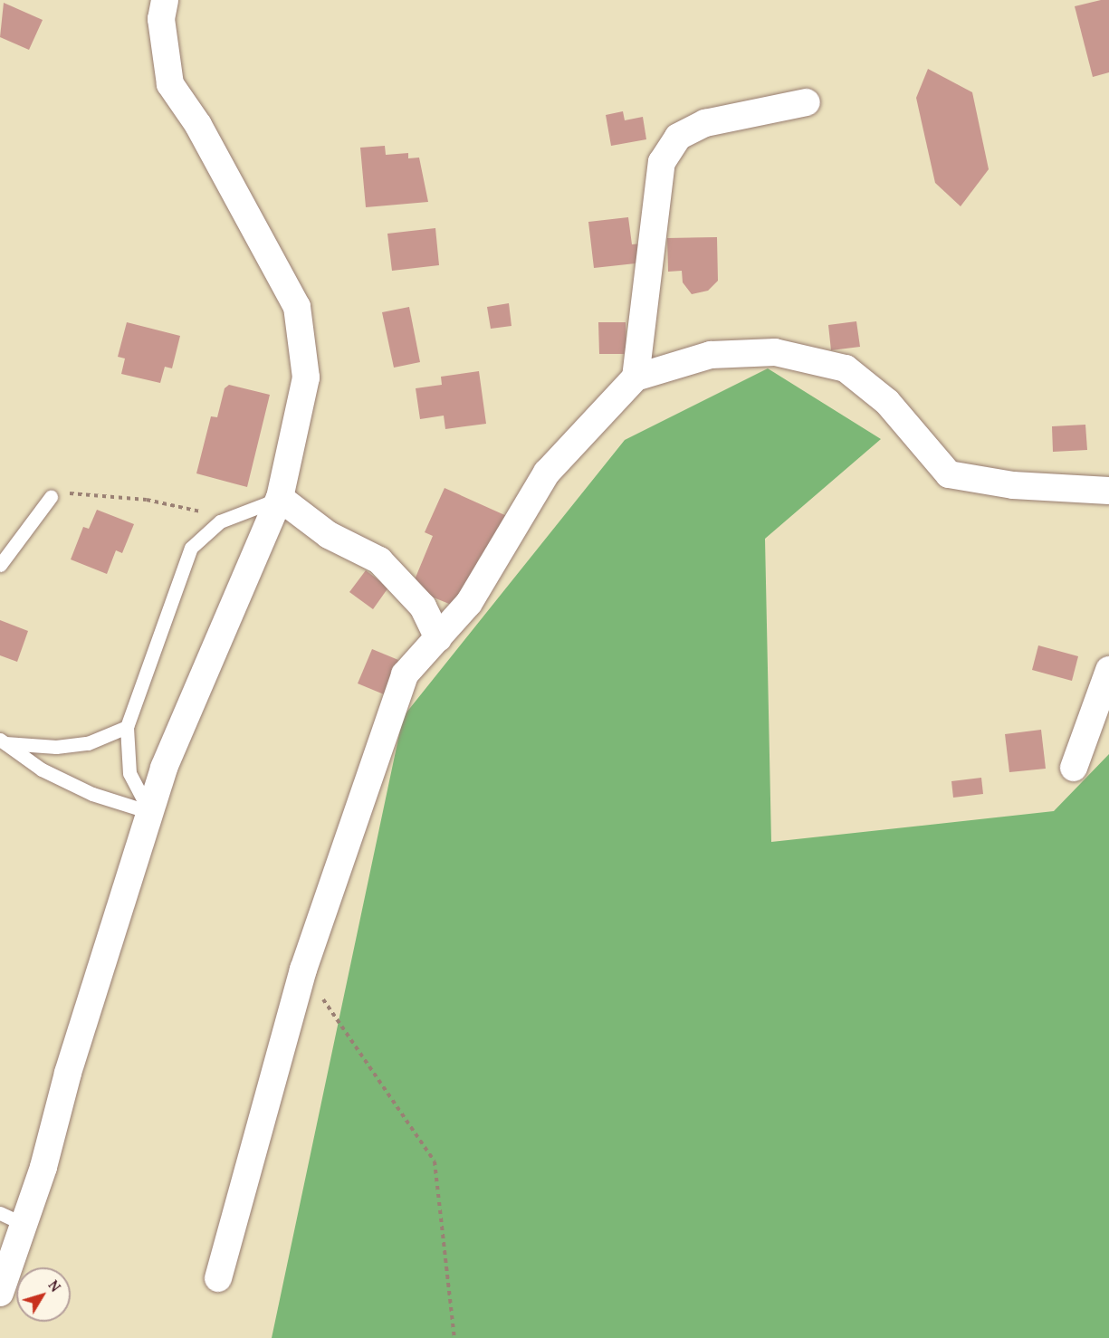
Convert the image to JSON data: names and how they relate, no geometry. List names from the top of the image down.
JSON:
{
  "north": "top right"
}
